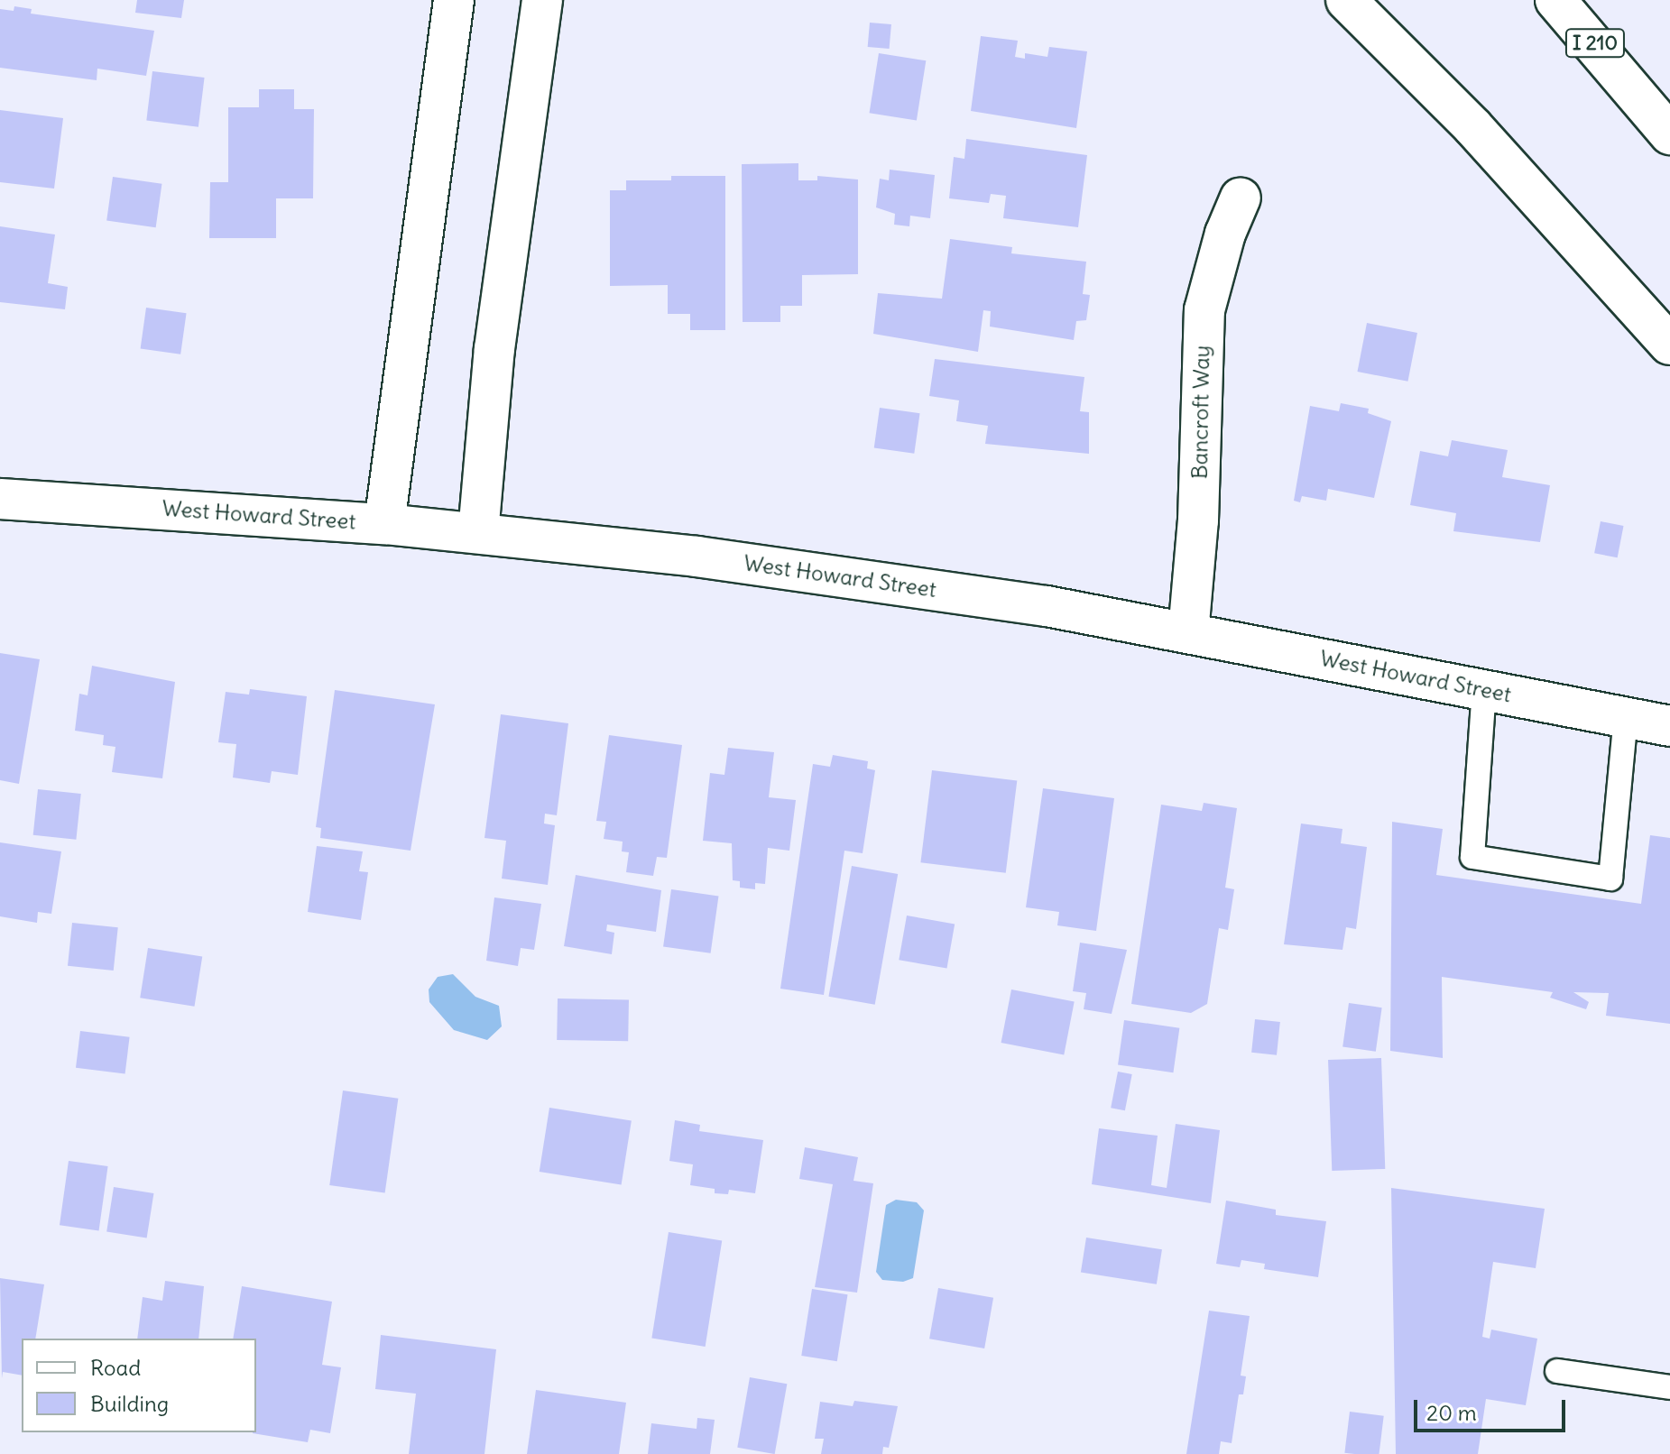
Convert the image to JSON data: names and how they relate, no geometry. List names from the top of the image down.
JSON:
{
  "streets": {
    "main road": ["I 210", "Bancroft Way", "West Howard Street"]
  },
  "crossings": [
    ["Bancroft Way", "West Howard Street"]
  ],
  "legend": ["Road", "Building"],
  "scale_bar": "20 m"
}
